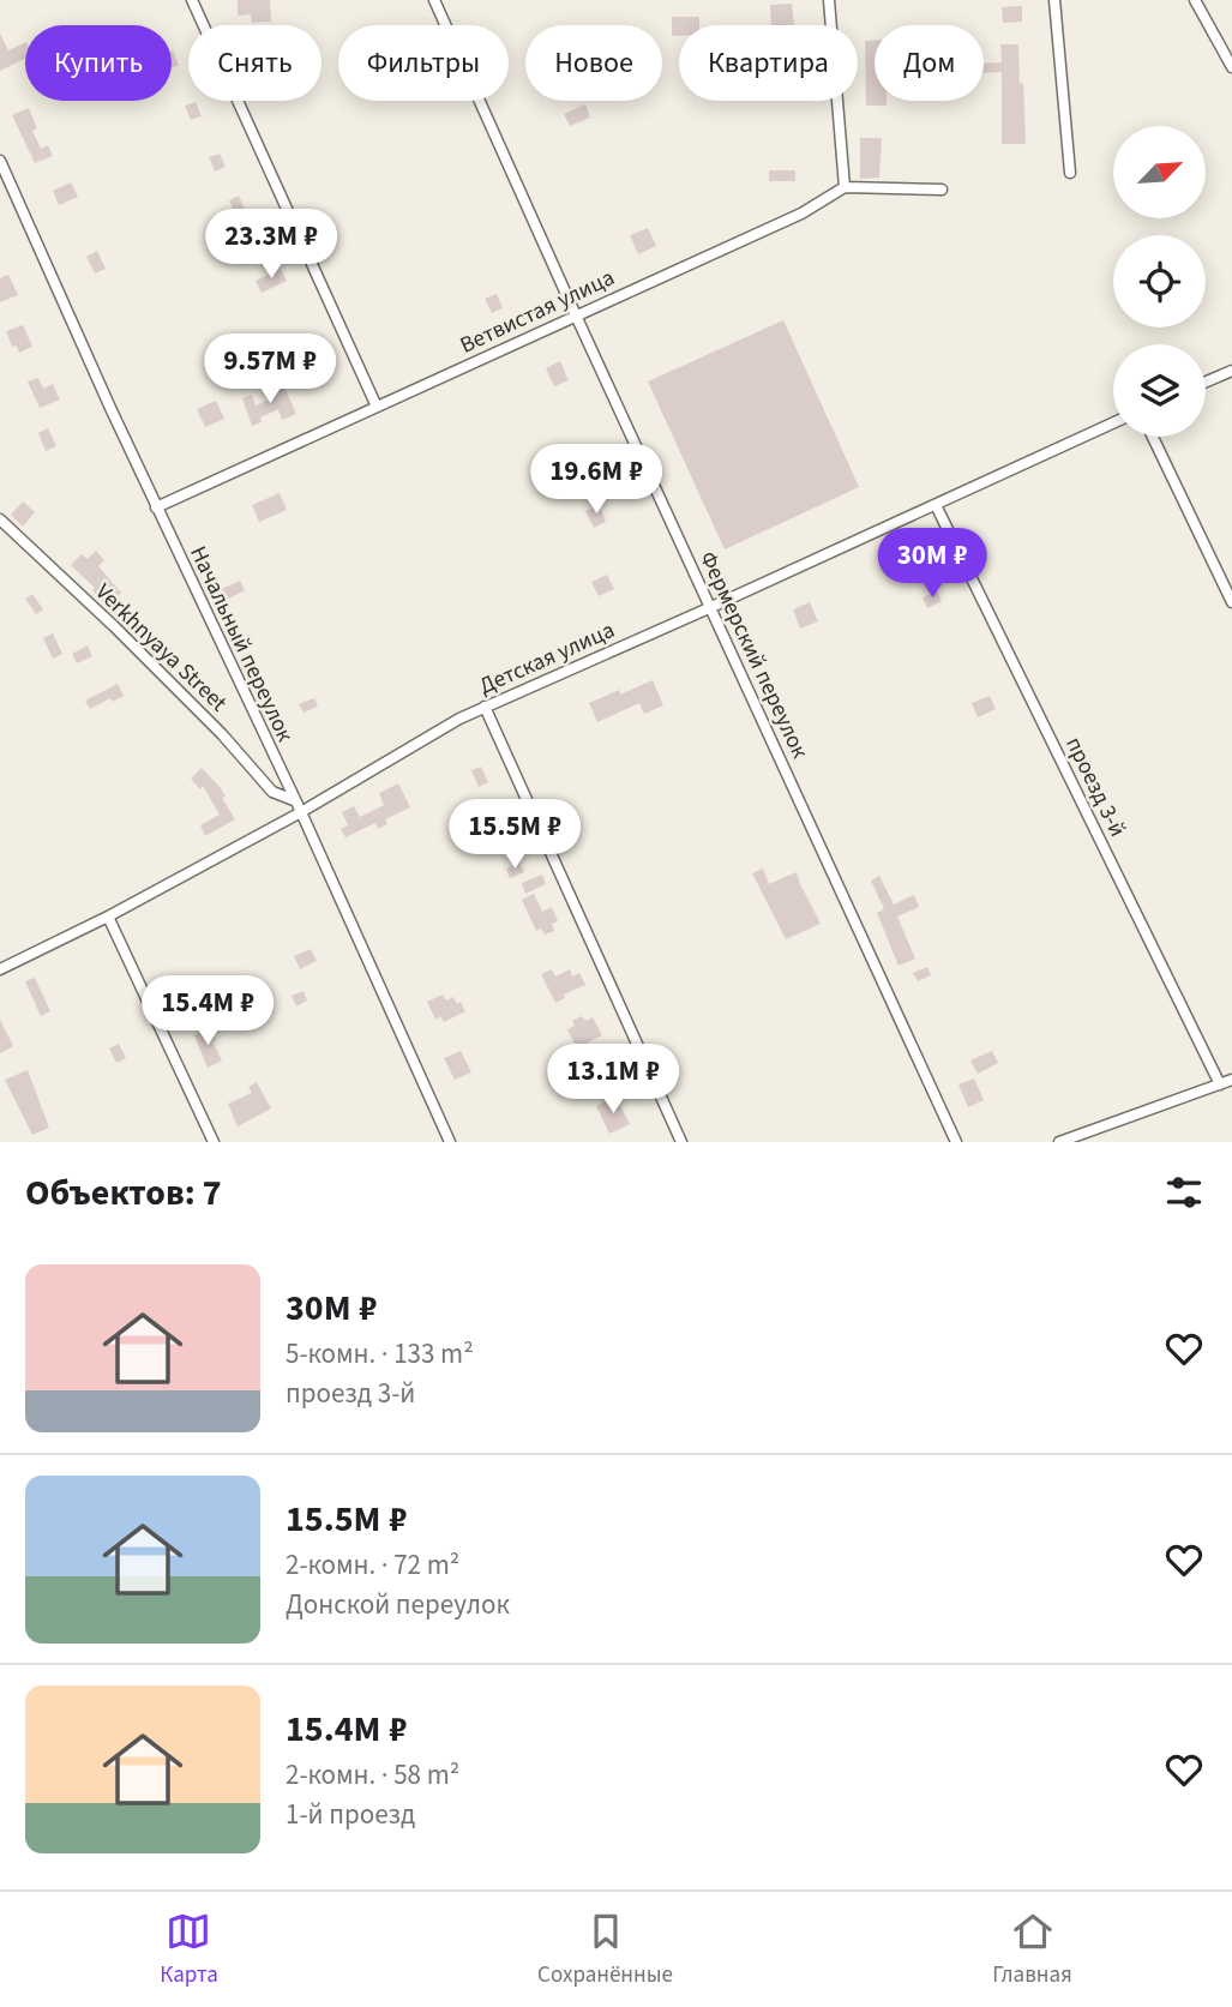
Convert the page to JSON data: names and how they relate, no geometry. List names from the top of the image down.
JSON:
{
  "streets": {
    "street": [
      "Ветвистая улица",
      "Начальный переулок",
      "Verkhnyaya Street",
      "Фермерский переулок",
      "Детская улица",
      "проезд 3-й"
    ]
  },
  "crossings": [
    ["Ветвистая улица", "Начальный переулок"],
    ["Ветвистая улица", "Фермерский переулок"],
    ["Начальный переулок", "Verkhnyaya Street"],
    ["Начальный переулок", "Детская улица"],
    ["Фермерский переулок", "Детская улица"],
    ["Детская улица", "проезд 3-й"]
  ],
  "north": "top right",
  "page": {
    "chip": [
      "Купить",
      "Снять",
      "Фильтры",
      "Новое",
      "Квартира",
      "Дом"
    ],
    "price": [
      "23.3M ₽",
      "9.57M ₽",
      "19.6M ₽",
      "30M ₽",
      "15.5M ₽",
      "15.4M ₽",
      "13.1M ₽"
    ],
    "heading": "Объектов: 7",
    "list": [
      {
        "name": "30M ₽",
        "note": "5-комн. · 133 m² · проезд 3-й"
      },
      {
        "name": "15.5M ₽",
        "note": "2-комн. · 72 m² · Донской переулок"
      },
      {
        "name": "15.4M ₽",
        "note": "2-комн. · 58 m² · 1-й проезд"
      }
    ],
    "tabs": ["Карта", "Сохранённые", "Главная"]
  }
}
